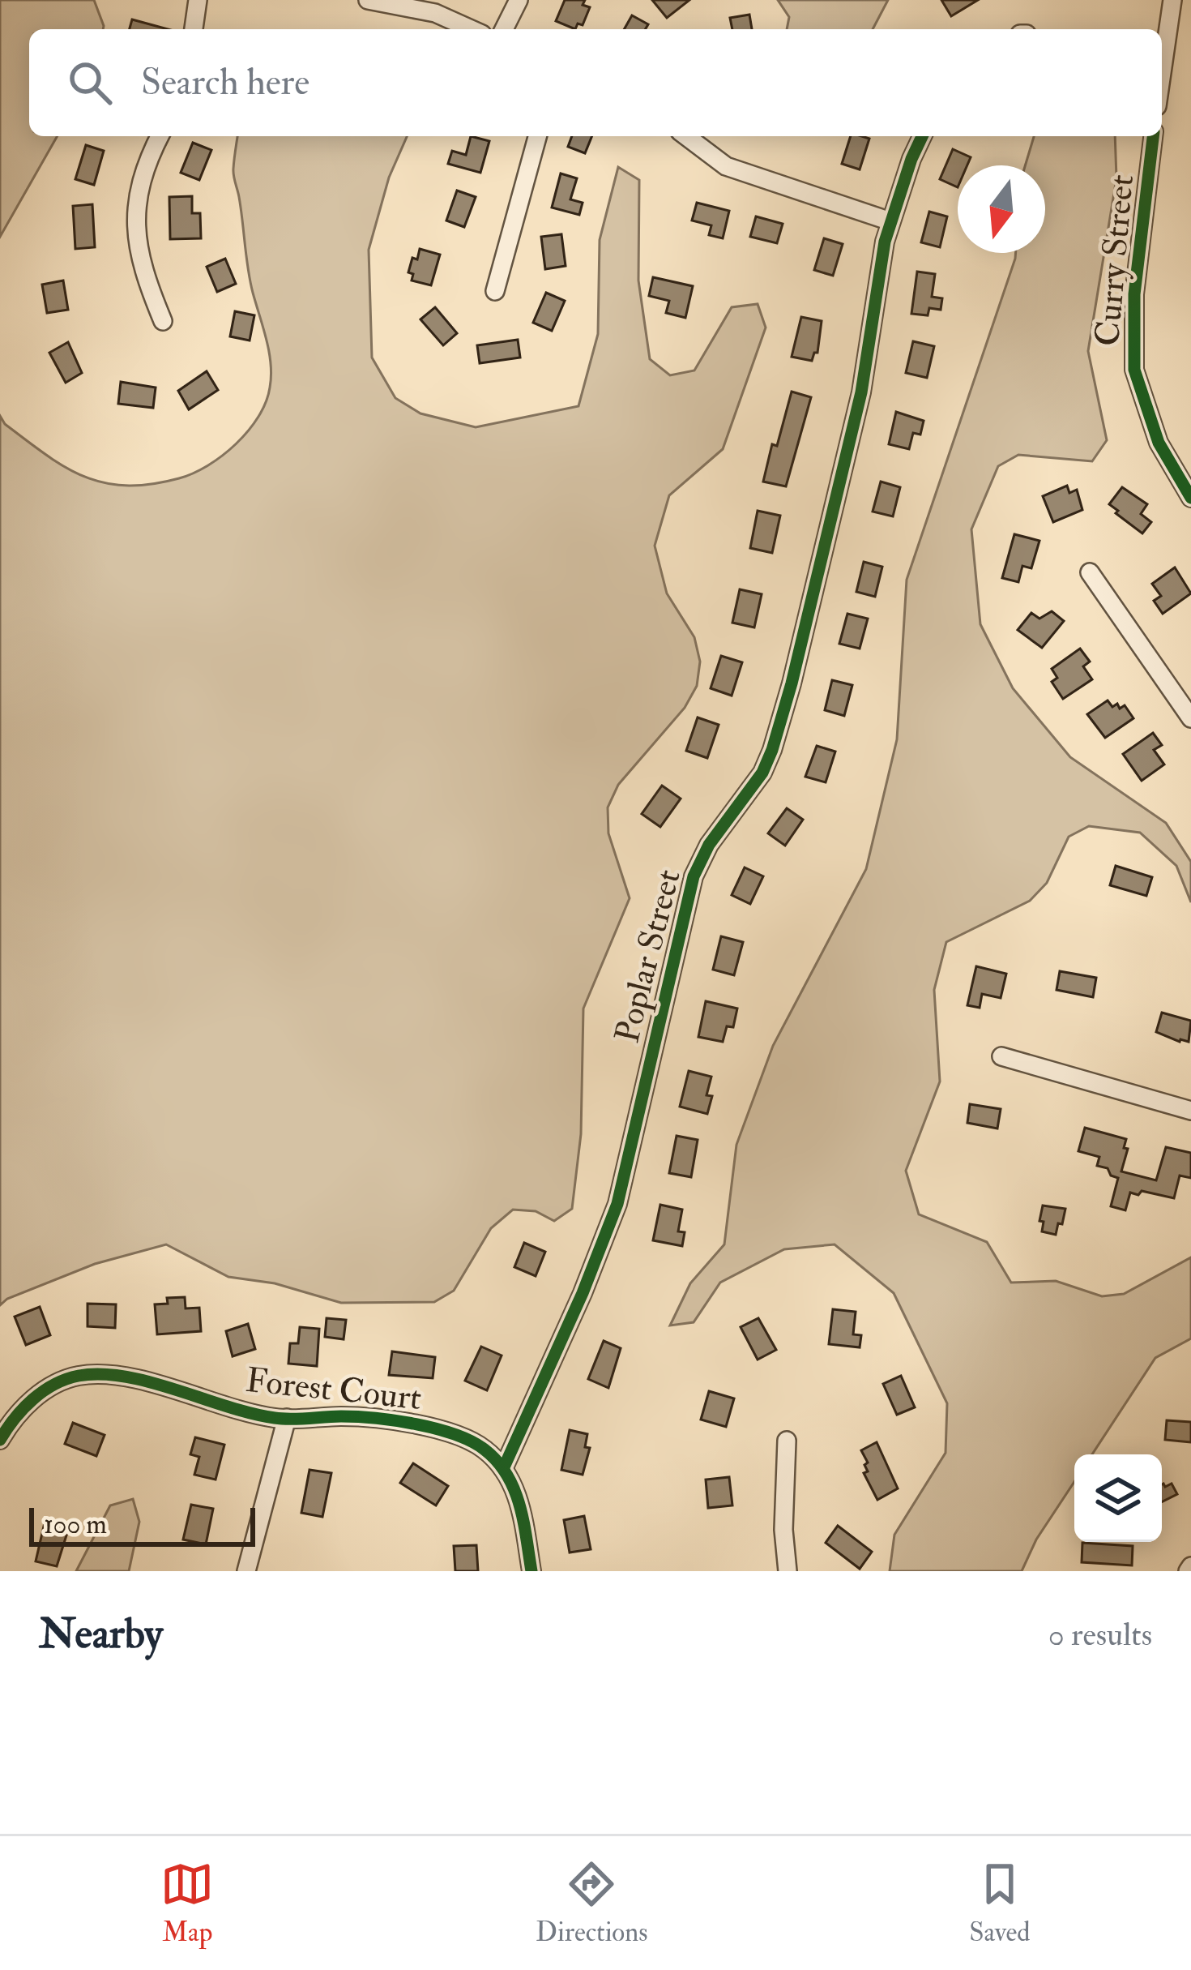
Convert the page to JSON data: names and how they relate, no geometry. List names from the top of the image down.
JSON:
{
  "streets": {
    "street": ["Curry Street", "Poplar Street", "Forest Court"]
  },
  "crossings": [
    ["Poplar Street", "Forest Court"]
  ],
  "scale_bar": "100 m",
  "north": "bottom",
  "page": {
    "search": "Search here",
    "scale": "100 m",
    "heading": ["Nearby", "0 results"],
    "nav": ["Map", "Directions", "Saved"]
  }
}
